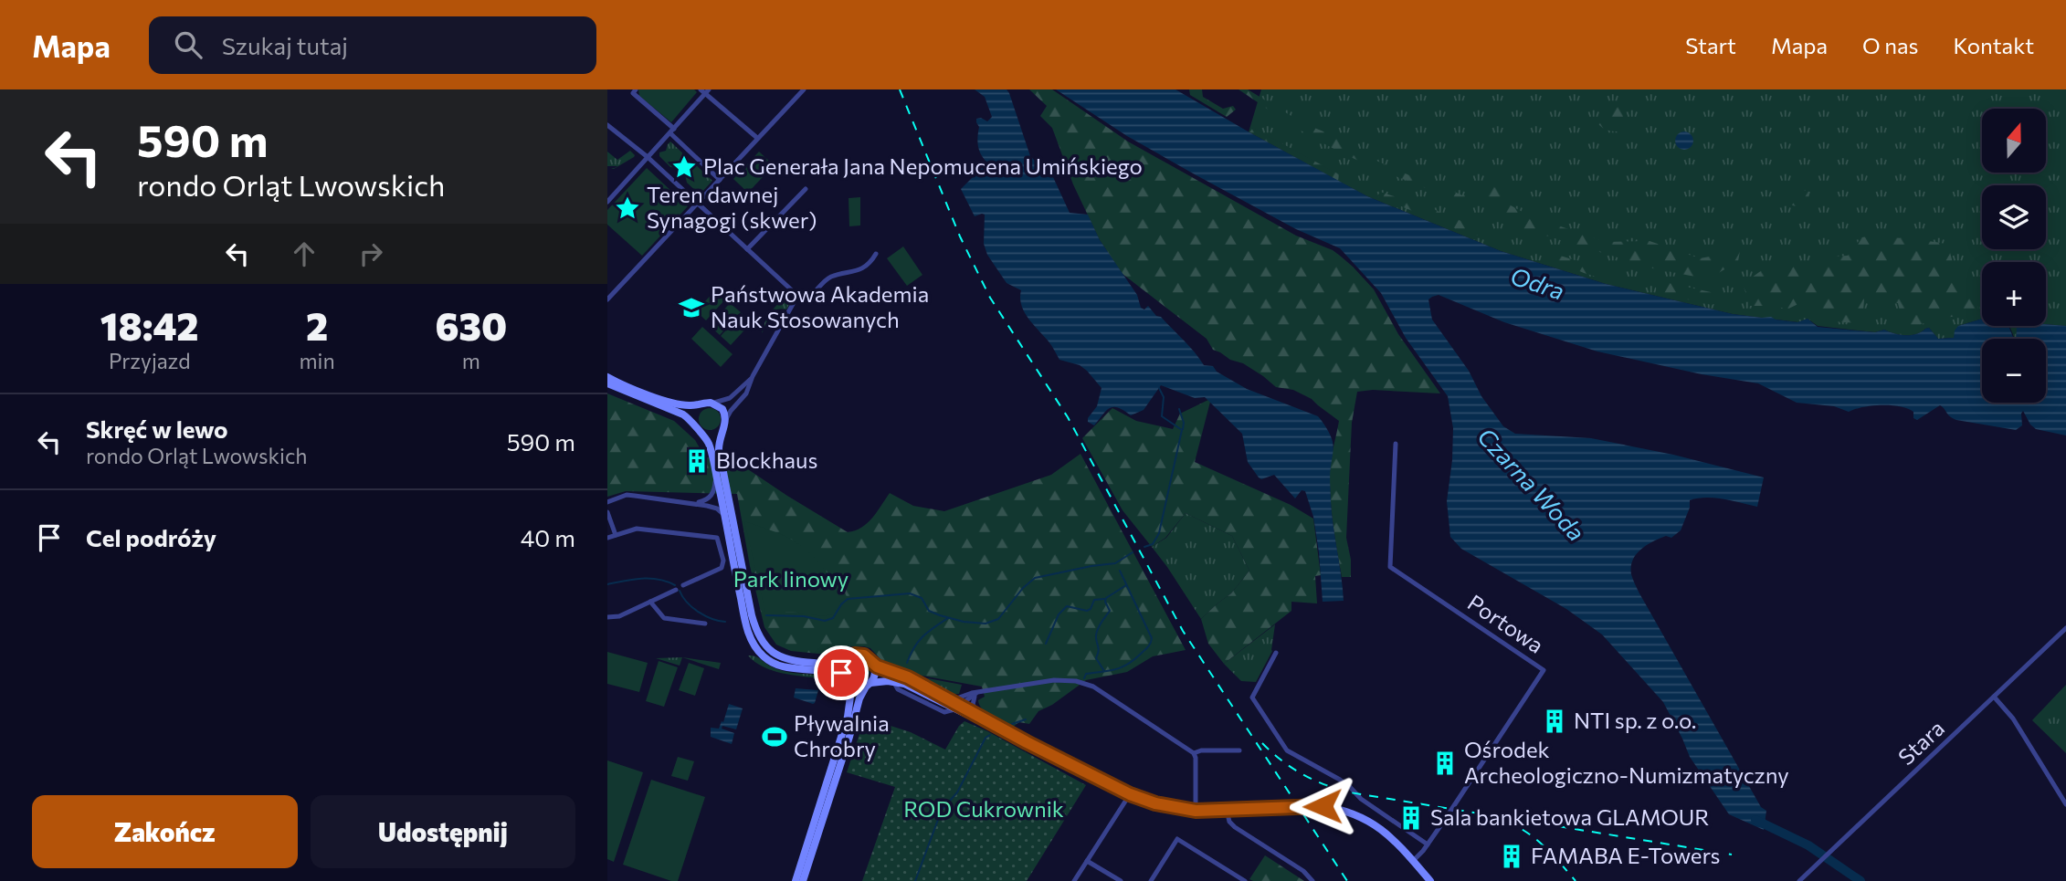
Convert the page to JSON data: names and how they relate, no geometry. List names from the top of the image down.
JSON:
{
  "streets": {
    "street": ["Portowa", "Stara"]
  },
  "water": ["Odra", "Czarna Woda"],
  "parks": ["Park linowy", "ROD Cukrownik"],
  "places": {
    "place": ["Plac Generała Jana Nepomucena Umińskiego", "Teren dawnej Synagogi (skwer)"],
    "school or university": ["Państwowa Akademia Nauk Stosowanych"],
    "building": [
      "Blockhaus",
      "NTI sp. z o.o.",
      "Ośrodek Archeologiczno-Numizmatyczny",
      "Sala bankietowa GLAMOUR",
      "FAMABA E-Towers"
    ],
    "sports": ["Pływalnia Chrobry"]
  },
  "north": "top",
  "page": {
    "header": "Mapa",
    "search": "Szukaj tutaj",
    "nav": [
      "Start",
      "Mapa",
      "O nas",
      "Kontakt"
    ],
    "turn": ["590 m", "rondo Orląt Lwowskich"],
    "map_buttons": ["+", "−"],
    "eta": [
      "18:42",
      "Przyjazd",
      "2",
      "min",
      "630",
      "m"
    ],
    "list": [
      {
        "name": "Skręć w lewo",
        "note": "rondo Orląt Lwowskich",
        "value": "590 m"
      },
      {
        "name": "Cel podróży",
        "value": "40 m"
      }
    ],
    "buttons": ["Zakończ", "Udostępnij"]
  }
}
